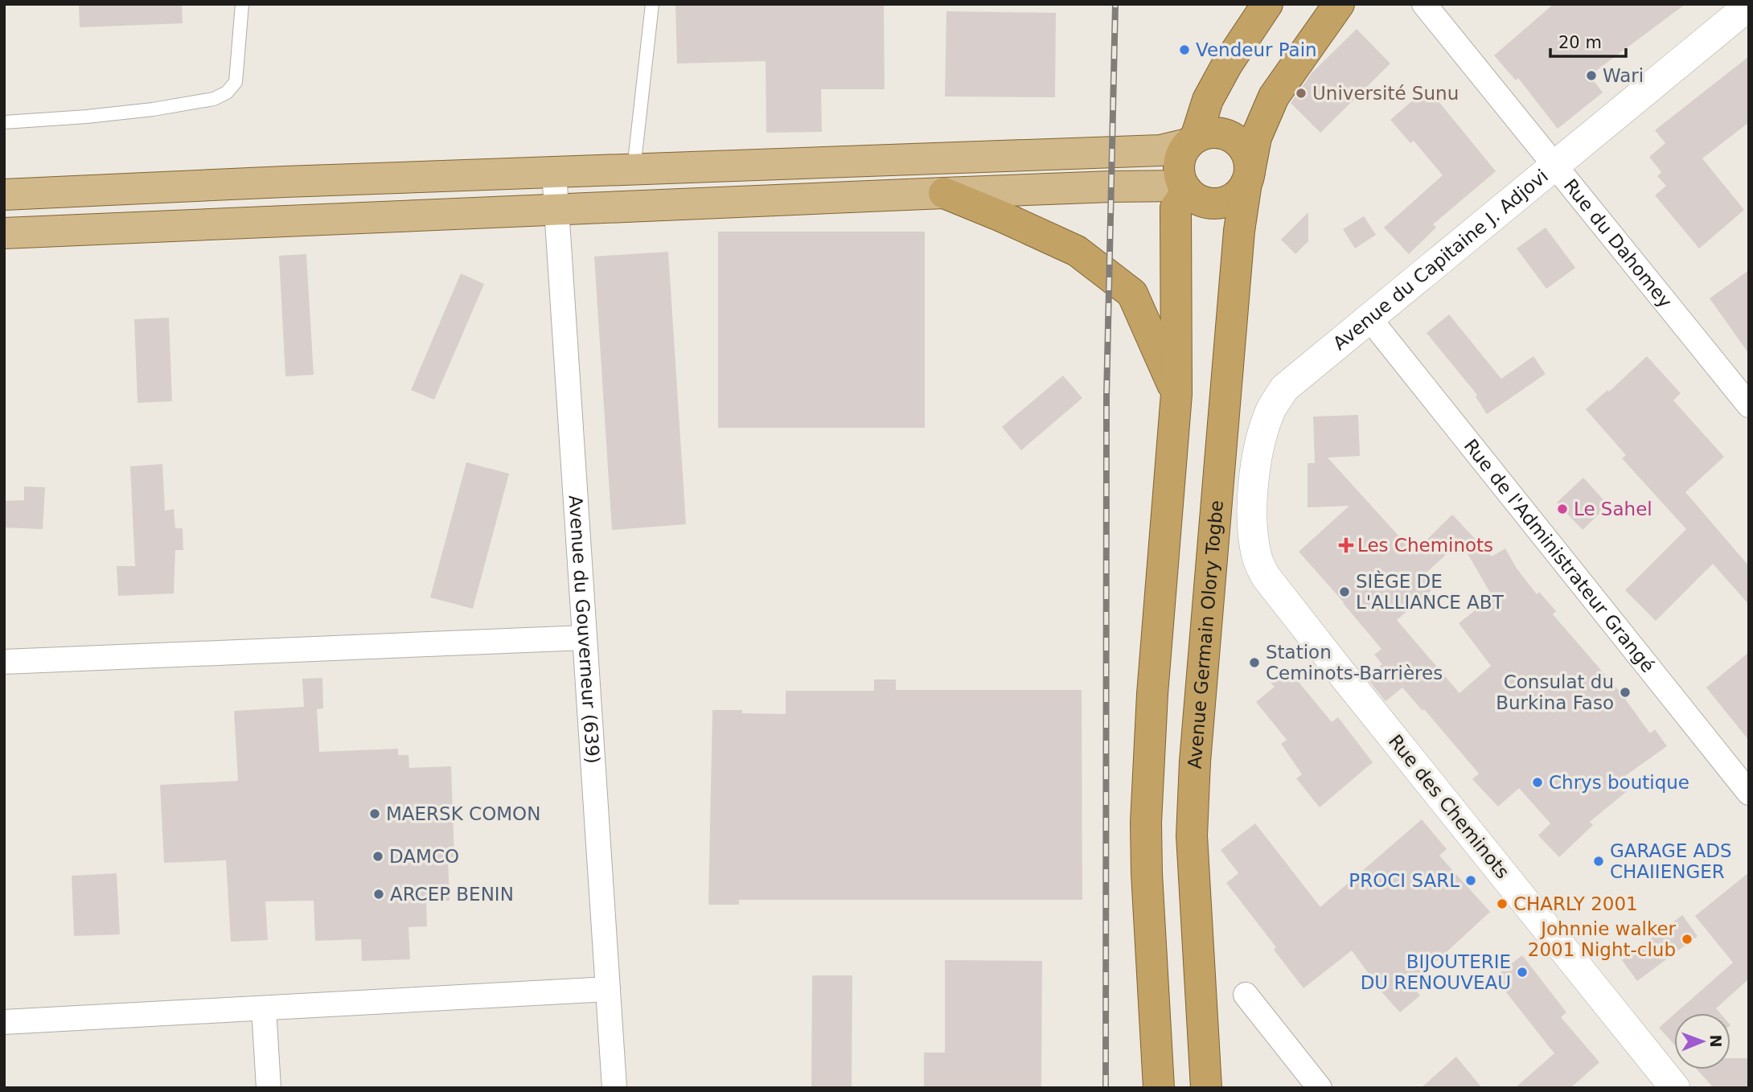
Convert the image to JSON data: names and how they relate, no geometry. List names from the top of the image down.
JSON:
{
  "streets": {
    "highway": ["Avenue Germain Olory Togbe"],
    "street": [
      "Rue du Dahomey",
      "Avenue du Capitaine J. Adjovi",
      "Rue de l'Administrateur Grangé",
      "Avenue du Gouverneur (639)",
      "Rue des Cheminots"
    ]
  },
  "crossings": [
    ["Rue du Dahomey", "Avenue du Capitaine J. Adjovi"],
    ["Avenue du Capitaine J. Adjovi", "Rue de l'Administrateur Grangé"],
    ["Avenue du Capitaine J. Adjovi", "Rue des Cheminots"]
  ],
  "places": {
    "other": [
      "Vendeur Pain",
      "Wari",
      "Université Sunu",
      "Le Sahel",
      "SIÈGE DE L'ALLIANCE ABT",
      "Station Ceminots-Barrières",
      "Consulat du Burkina Faso",
      "Chrys boutique",
      "MAERSK COMON",
      "DAMCO",
      "GARAGE ADS CHAIIENGER",
      "PROCI SARL",
      "ARCEP BENIN",
      "CHARLY 2001",
      "Johnnie walker 2001 Night-club",
      "BIJOUTERIE DU RENOUVEAU"
    ],
    "health": ["Les Cheminots"]
  },
  "scale_bar": "20 m",
  "north": "right"
}
